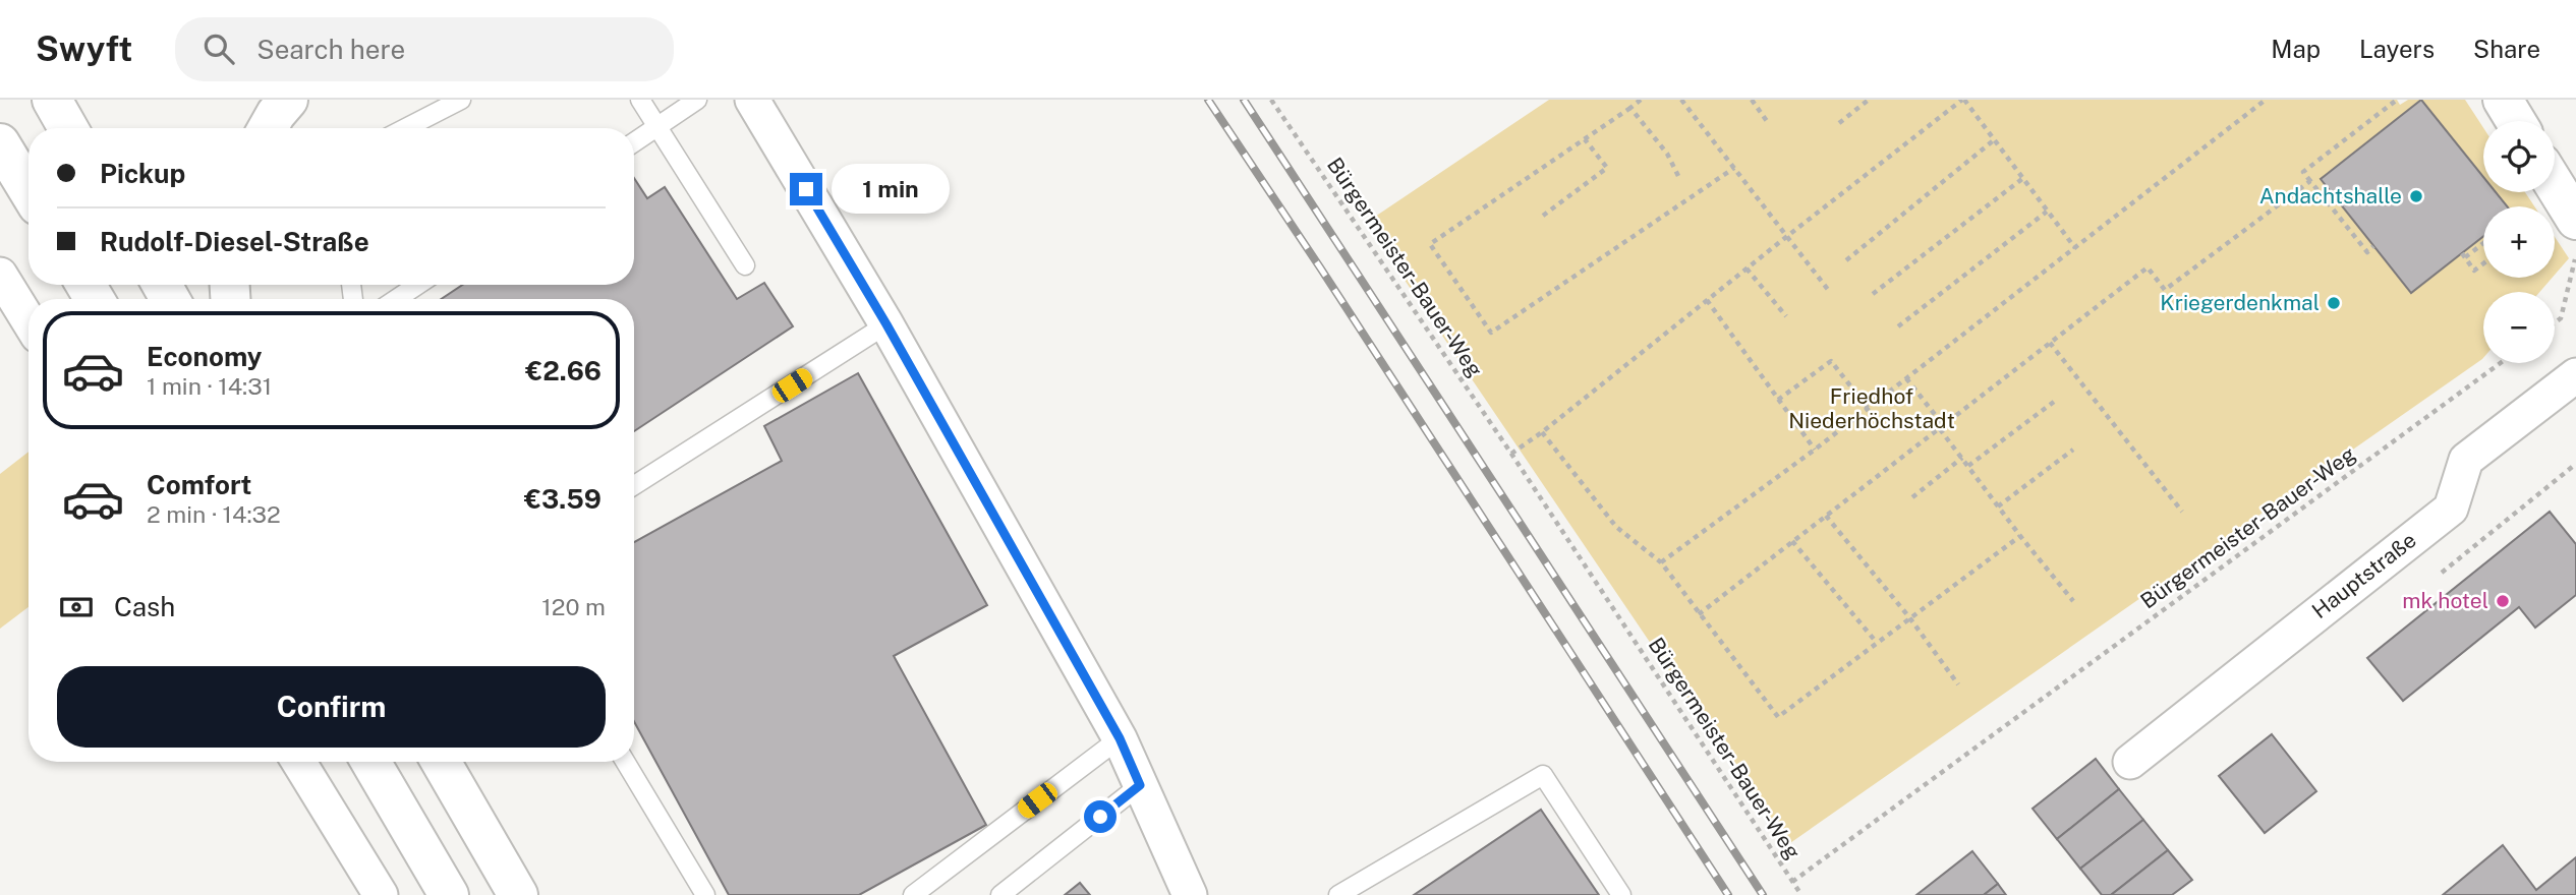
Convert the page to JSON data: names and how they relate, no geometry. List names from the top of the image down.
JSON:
{
  "streets": {
    "street": ["Hauptstraße"],
    "path": ["Bürgermeister-Bauer-Weg"]
  },
  "parks": ["Friedhof Niederhöchstadt"],
  "places": ["Andachtshalle", "Kriegerdenkmal", "mk hotel"],
  "page": {
    "header": "Swyft",
    "search": "Search here",
    "nav": ["Map", "Layers", "Share"],
    "map_buttons": ["+", "−"],
    "banner": ["Pickup", "Rudolf-Diesel-Straße"],
    "bubble": "1 min",
    "list": [
      {
        "name": "Economy",
        "note": "1 min · 14:31",
        "value": "€2.66"
      },
      {
        "name": "Comfort",
        "note": "2 min · 14:32",
        "value": "€3.59"
      }
    ],
    "pay": ["Cash", "120 m"],
    "buttons": "Confirm"
  }
}
